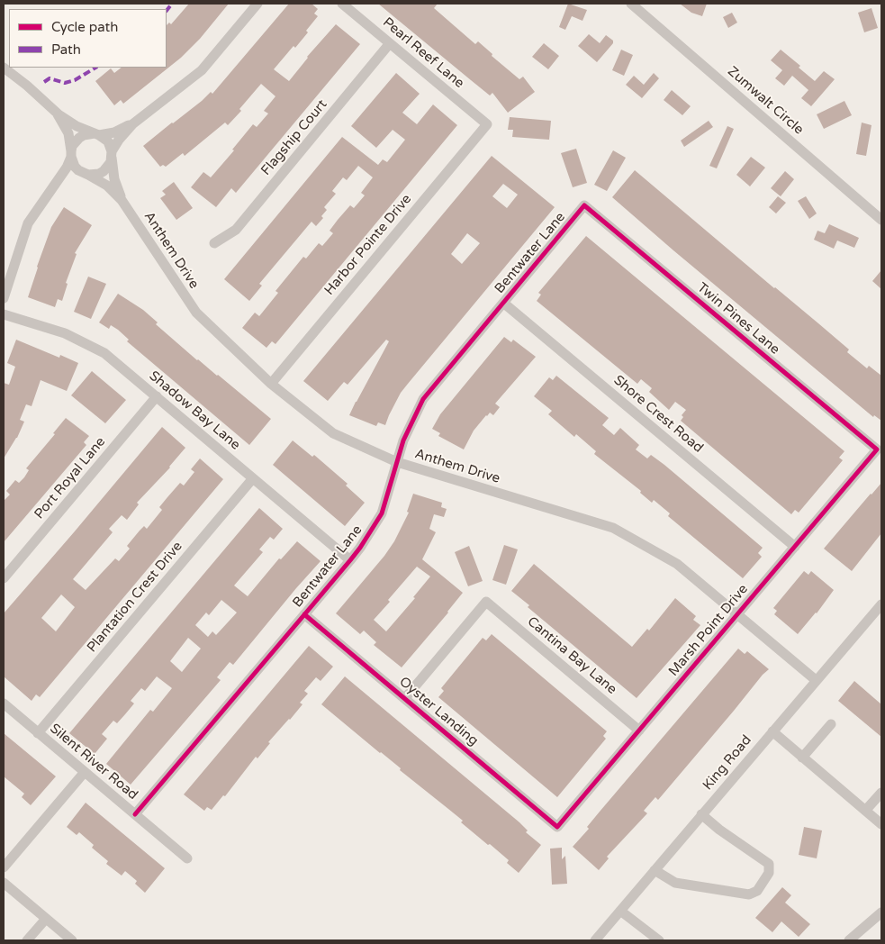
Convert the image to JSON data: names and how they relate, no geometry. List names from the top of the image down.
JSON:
{
  "streets": {
    "street": [
      "Pearl Reef Lane",
      "Zumwalt Circle",
      "Flagship Court",
      "Harbor Pointe Drive",
      "Anthem Drive",
      "Bentwater Lane",
      "Twin Pines Lane",
      "Shadow Bay Lane",
      "Shore Crest Road",
      "Port Royal Lane",
      "Plantation Crest Drive",
      "Marsh Point Drive",
      "Cantina Bay Lane",
      "Oyster Landing",
      "Silent River Road",
      "King Road"
    ]
  },
  "crossings": [
    ["Pearl Reef Lane", "Flagship Court"],
    ["Pearl Reef Lane", "Harbor Pointe Drive"],
    ["Harbor Pointe Drive", "Anthem Drive"],
    ["Anthem Drive", "Bentwater Lane"],
    ["Anthem Drive", "Marsh Point Drive"],
    ["Anthem Drive", "King Road"],
    ["Bentwater Lane", "Twin Pines Lane"],
    ["Bentwater Lane", "Shadow Bay Lane"],
    ["Bentwater Lane", "Shore Crest Road"],
    ["Bentwater Lane", "Oyster Landing"],
    ["Bentwater Lane", "Silent River Road"],
    ["Twin Pines Lane", "Marsh Point Drive"],
    ["Shadow Bay Lane", "Port Royal Lane"],
    ["Shadow Bay Lane", "Plantation Crest Drive"],
    ["Shore Crest Road", "Marsh Point Drive"],
    ["Plantation Crest Drive", "Silent River Road"],
    ["Marsh Point Drive", "Cantina Bay Lane"],
    ["Marsh Point Drive", "Oyster Landing"],
    ["Cantina Bay Lane", "Oyster Landing"]
  ],
  "legend": ["Cycle path", "Path"]
}
